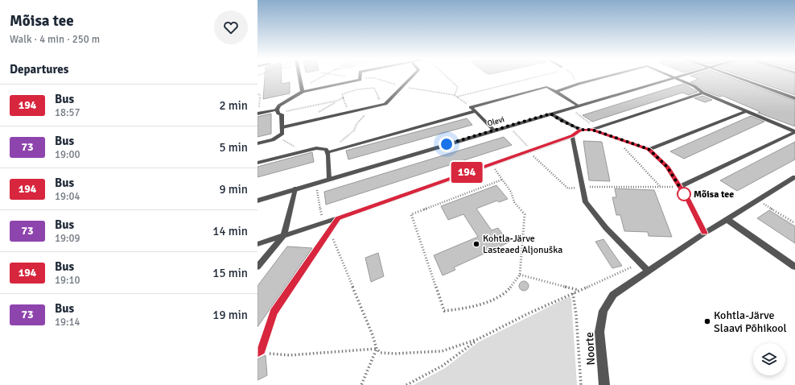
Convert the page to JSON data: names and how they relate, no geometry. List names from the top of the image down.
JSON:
{
  "streets": {
    "street": ["Olevi", "Noorte"]
  },
  "places": ["Mõisa tee", "Kohtla-Järve Lasteaed Aljonuška", "Kohtla-Järve Slaavi Põhikool"],
  "lines": ["bus line 194"],
  "page": {
    "heading": [
      ["Mõisa tee", "Walk · 4 min · 250 m"],
      "Departures"
    ],
    "on_map": "194",
    "list": [
      {
        "mark": "194",
        "name": "Bus",
        "note": "18:57",
        "value": "2 min"
      },
      {
        "mark": "73",
        "name": "Bus",
        "note": "19:00",
        "value": "5 min"
      },
      {
        "mark": "194",
        "name": "Bus",
        "note": "19:04",
        "value": "9 min"
      },
      {
        "mark": "73",
        "name": "Bus",
        "note": "19:09",
        "value": "14 min"
      },
      {
        "mark": "194",
        "name": "Bus",
        "note": "19:10",
        "value": "15 min"
      },
      {
        "mark": "73",
        "name": "Bus",
        "note": "19:14",
        "value": "19 min"
      }
    ]
  }
}
